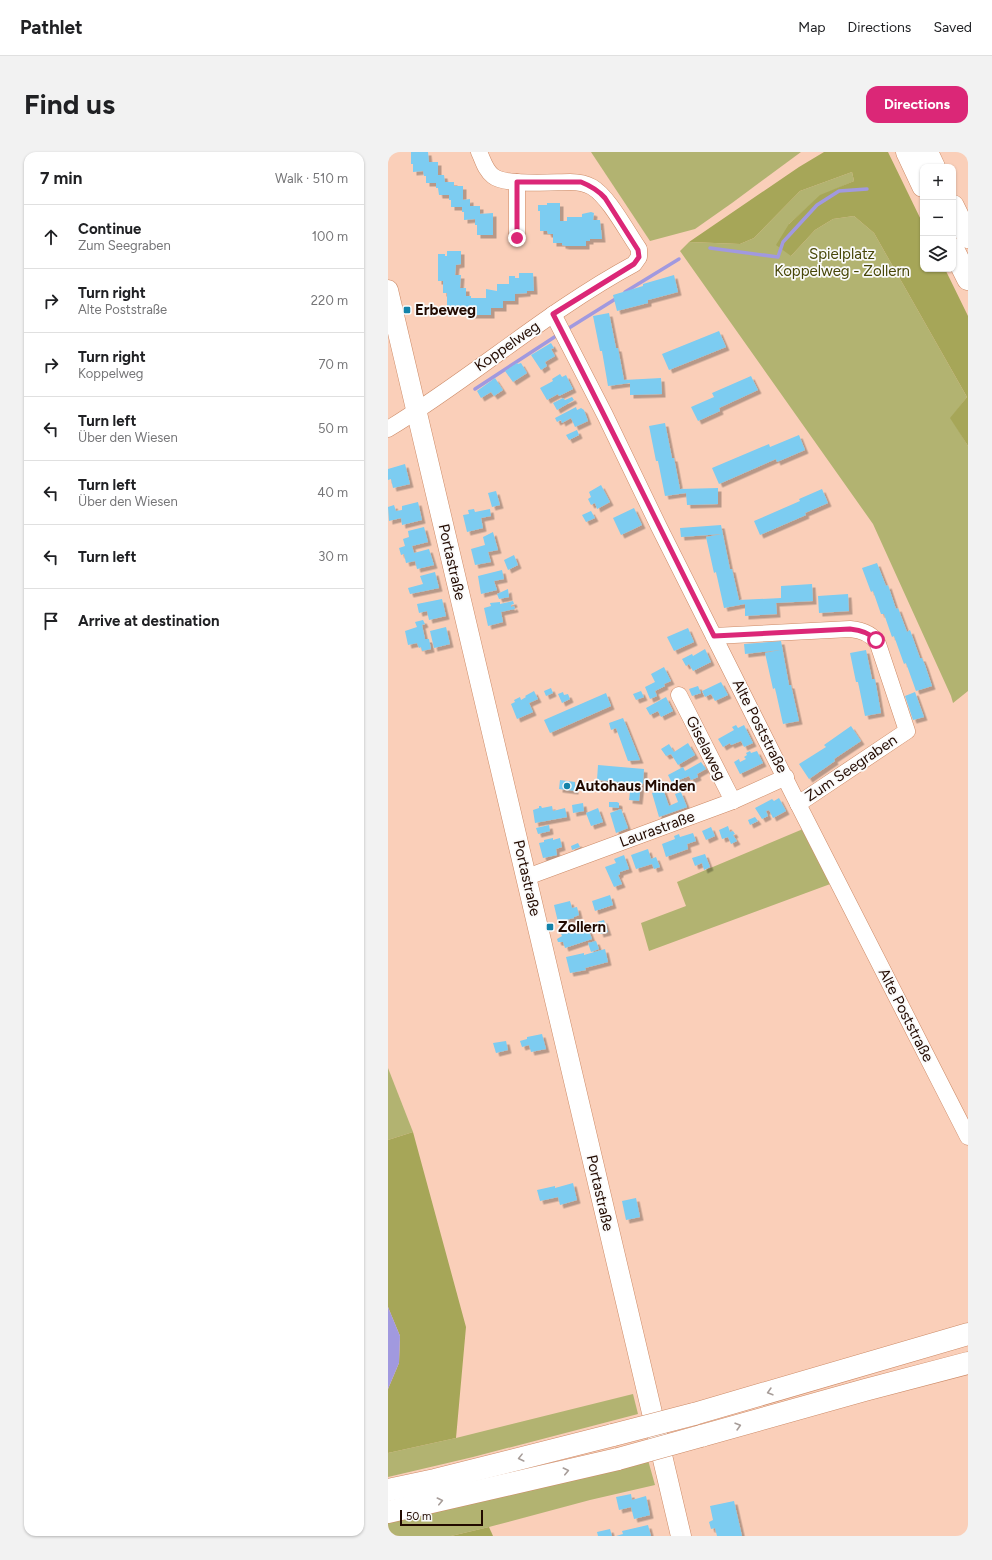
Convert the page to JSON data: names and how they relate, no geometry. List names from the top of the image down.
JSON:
{
  "streets": {
    "main road": ["Portastraße"],
    "street": [
      "Koppelweg",
      "Alte Poststraße",
      "Giselaweg",
      "Zum Seegraben",
      "Laurastraße"
    ]
  },
  "crossings": [
    ["Koppelweg", "Portastraße"],
    ["Koppelweg", "Alte Poststraße"],
    ["Portastraße", "Laurastraße"],
    ["Alte Poststraße", "Zum Seegraben"],
    ["Alte Poststraße", "Laurastraße"],
    ["Giselaweg", "Laurastraße"]
  ],
  "parks": ["Spielplatz Koppelweg - Zollern"],
  "places": {
    "transit": ["Erbeweg", "Zollern"],
    "other": ["Autohaus Minden"]
  },
  "scale_bar": "50 m",
  "page": {
    "header": "Pathlet",
    "nav": ["Map", "Directions", "Saved"],
    "buttons": "Directions",
    "title": "Find us",
    "heading": ["7 min", "Walk · 510 m"],
    "map_buttons": ["+", "−"],
    "list": [
      ["Continue", "Zum Seegraben", "100 m"],
      ["Turn right", "Alte Poststraße", "220 m"],
      ["Turn right", "Koppelweg", "70 m"],
      ["Turn left", "Über den Wiesen", "50 m"],
      ["Turn left", "Über den Wiesen", "40 m"],
      ["Turn left", "30 m"],
      "Arrive at destination"
    ],
    "scale": "50 m"
  }
}
